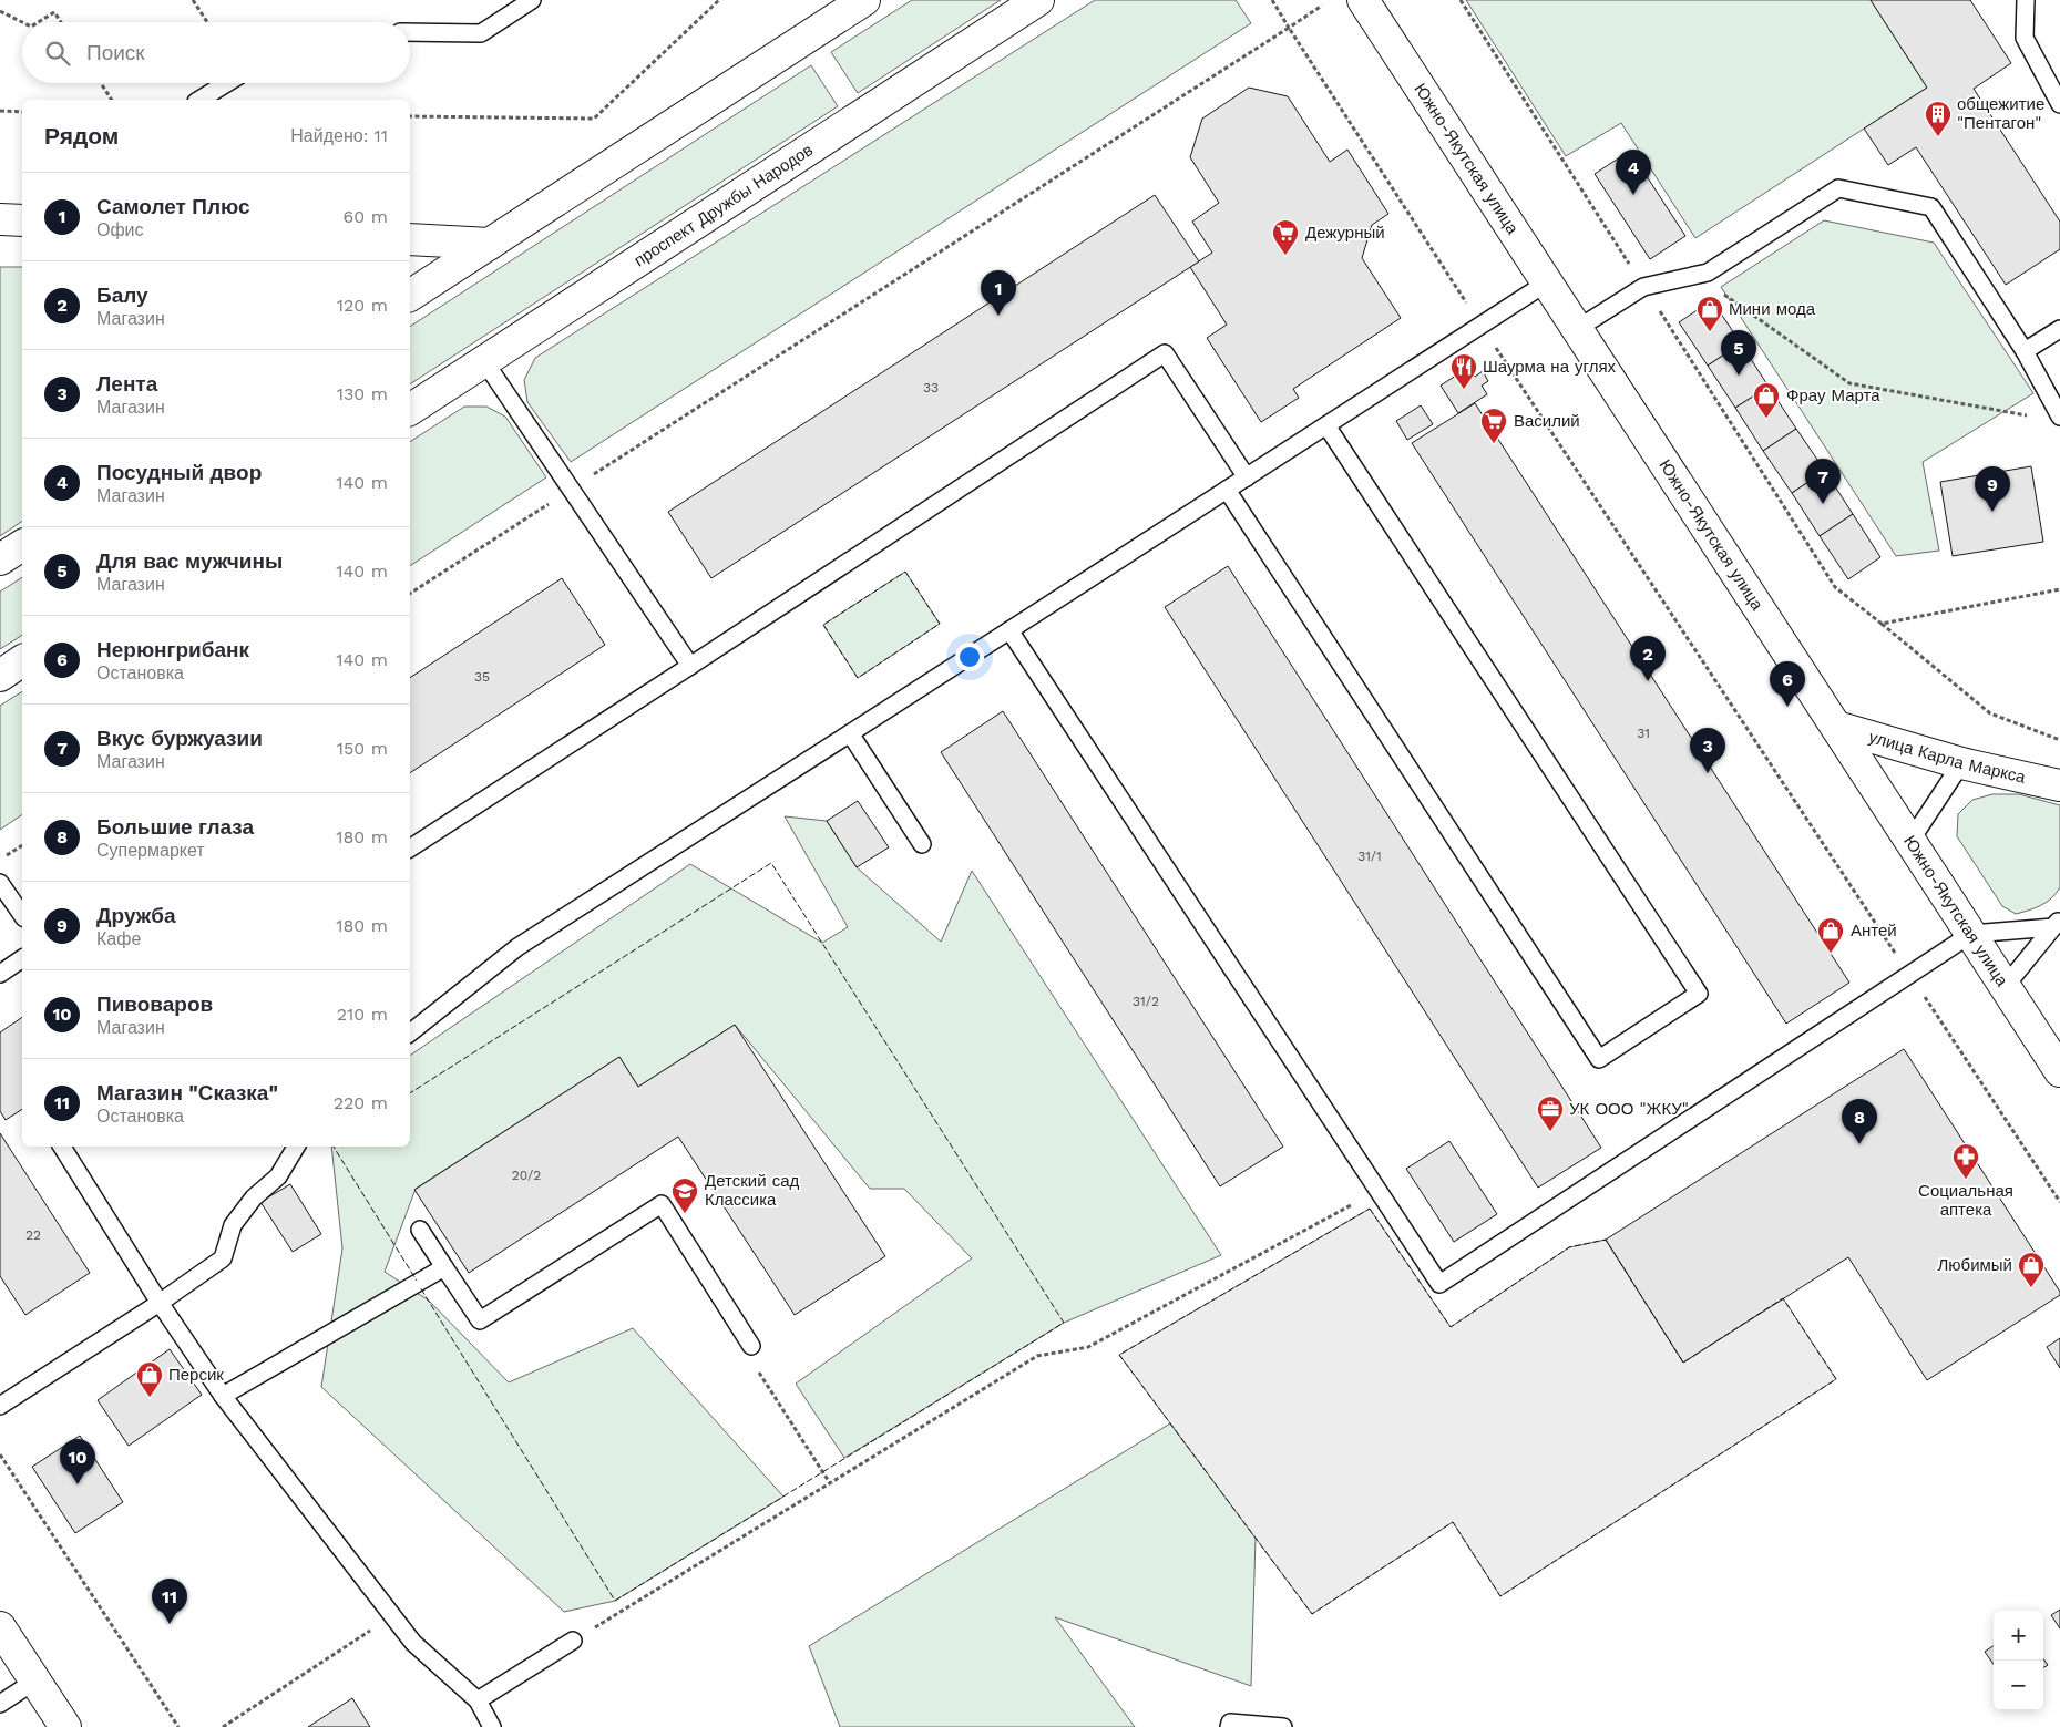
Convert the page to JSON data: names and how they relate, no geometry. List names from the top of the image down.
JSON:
{
  "streets": {
    "street": ["Южно-Якутская улица", "проспект Дружбы Народов", "улица Карла Маркса"]
  },
  "crossings": [
    ["Южно-Якутская улица", "улица Карла Маркса"]
  ],
  "places": {
    "building": ["общежитие \"Пентагон\""],
    "supermarket": ["Дежурный", "Василий"],
    "shop": [
      "Мини мода",
      "Фрау Марта",
      "Антей",
      "Любимый",
      "Персик"
    ],
    "restaurant": ["Шаурма на углях"],
    "office": ["УК ООО \"ЖКУ\""],
    "pharmacy": ["Социальная аптека"],
    "school or university": ["Детский сад Классика"]
  },
  "house_numbers": [
    "33",
    "35",
    "31",
    "31/1",
    "31/2",
    "20/2",
    "22"
  ],
  "page": {
    "search": "Поиск",
    "heading": ["Рядом", "Найдено: 11"],
    "pins": [
      "4",
      "1",
      "5",
      "7",
      "9",
      "2",
      "6",
      "3",
      "8",
      "10",
      "11"
    ],
    "list": [
      {
        "mark": "1",
        "name": "Самолет Плюс",
        "note": "Офис",
        "value": "60 m"
      },
      {
        "mark": "2",
        "name": "Балу",
        "note": "Магазин",
        "value": "120 m"
      },
      {
        "mark": "3",
        "name": "Лента",
        "note": "Магазин",
        "value": "130 m"
      },
      {
        "mark": "4",
        "name": "Посудный двор",
        "note": "Магазин",
        "value": "140 m"
      },
      {
        "mark": "5",
        "name": "Для вас мужчины",
        "note": "Магазин",
        "value": "140 m"
      },
      {
        "mark": "6",
        "name": "Нерюнгрибанк",
        "note": "Остановка",
        "value": "140 m"
      },
      {
        "mark": "7",
        "name": "Вкус буржуазии",
        "note": "Магазин",
        "value": "150 m"
      },
      {
        "mark": "8",
        "name": "Большие глаза",
        "note": "Супермаркет",
        "value": "180 m"
      },
      {
        "mark": "9",
        "name": "Дружба",
        "note": "Кафе",
        "value": "180 m"
      },
      {
        "mark": "10",
        "name": "Пивоваров",
        "note": "Магазин",
        "value": "210 m"
      },
      {
        "mark": "11",
        "name": "Магазин \"Сказка\"",
        "note": "Остановка",
        "value": "220 m"
      }
    ],
    "map_buttons": ["+", "−"]
  }
}
